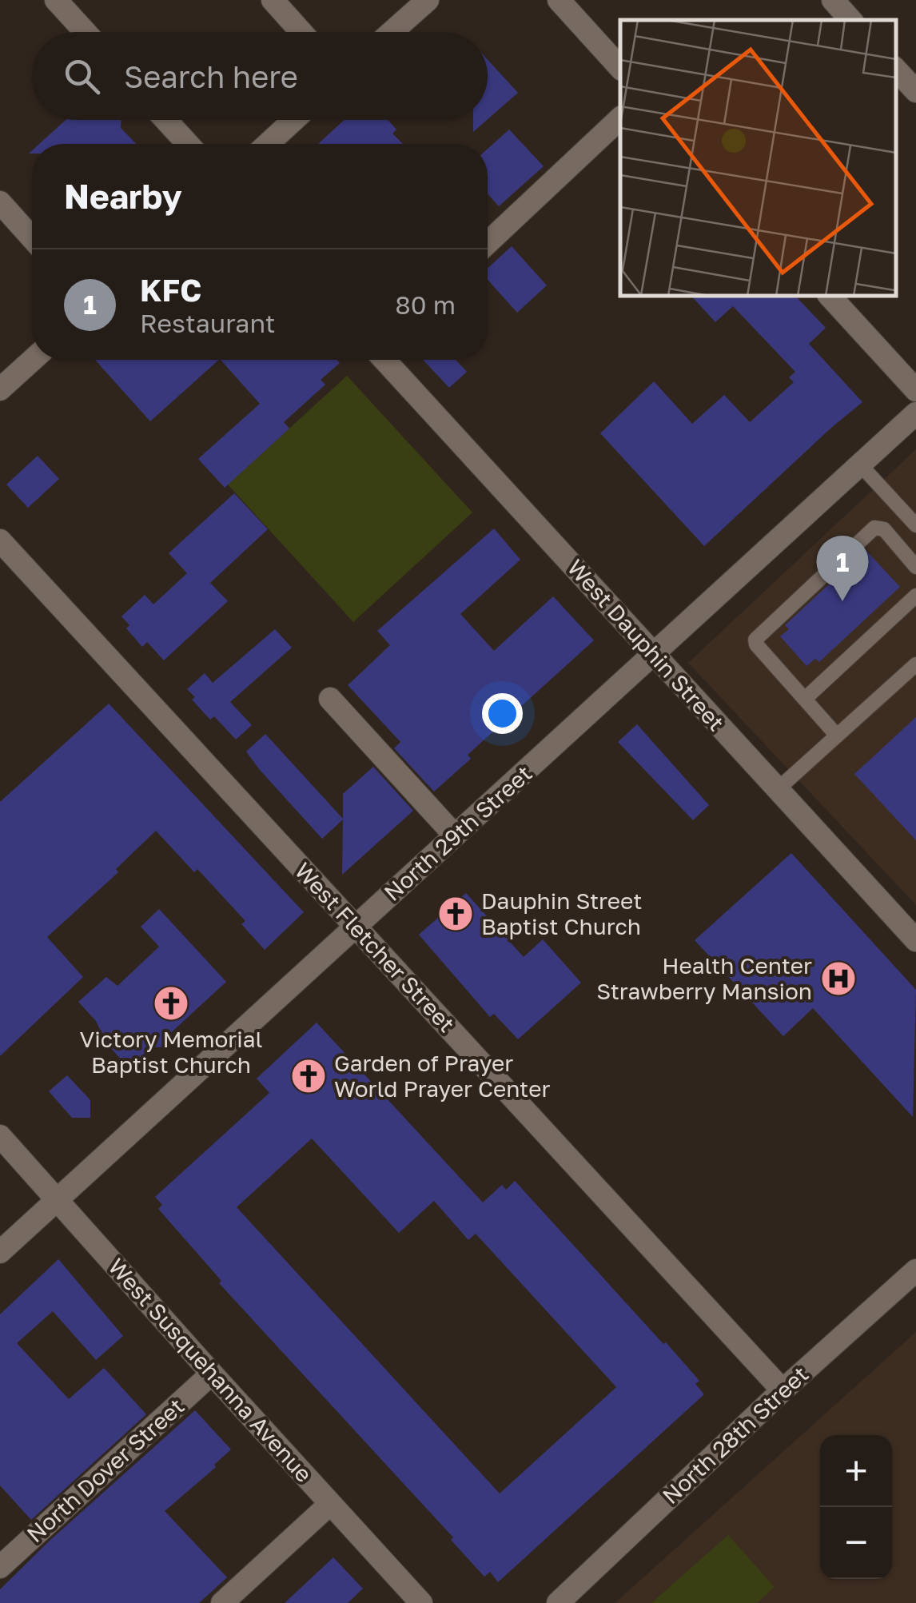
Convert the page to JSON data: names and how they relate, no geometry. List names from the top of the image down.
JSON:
{
  "streets": {
    "street": [
      "West Dauphin Street",
      "North 29th Street",
      "West Fletcher Street",
      "West Susquehanna Avenue",
      "North 28th Street",
      "North Dover Street"
    ]
  },
  "crossings": [
    ["West Dauphin Street", "North 29th Street"],
    ["North 29th Street", "West Fletcher Street"],
    ["North 29th Street", "West Susquehanna Avenue"],
    ["West Fletcher Street", "North 28th Street"],
    ["West Susquehanna Avenue", "North Dover Street"]
  ],
  "places": {
    "church": ["Dauphin Street Baptist Church", "Victory Memorial Baptist Church", "Garden of Prayer World Prayer Center"],
    "hospital": ["Health Center Strawberry Mansion"]
  },
  "page": {
    "search": "Search here",
    "heading": "Nearby",
    "list": [
      {
        "mark": "1",
        "name": "KFC",
        "note": "Restaurant",
        "value": "80 m"
      }
    ],
    "pins": "1",
    "map_buttons": ["+", "−"]
  }
}
